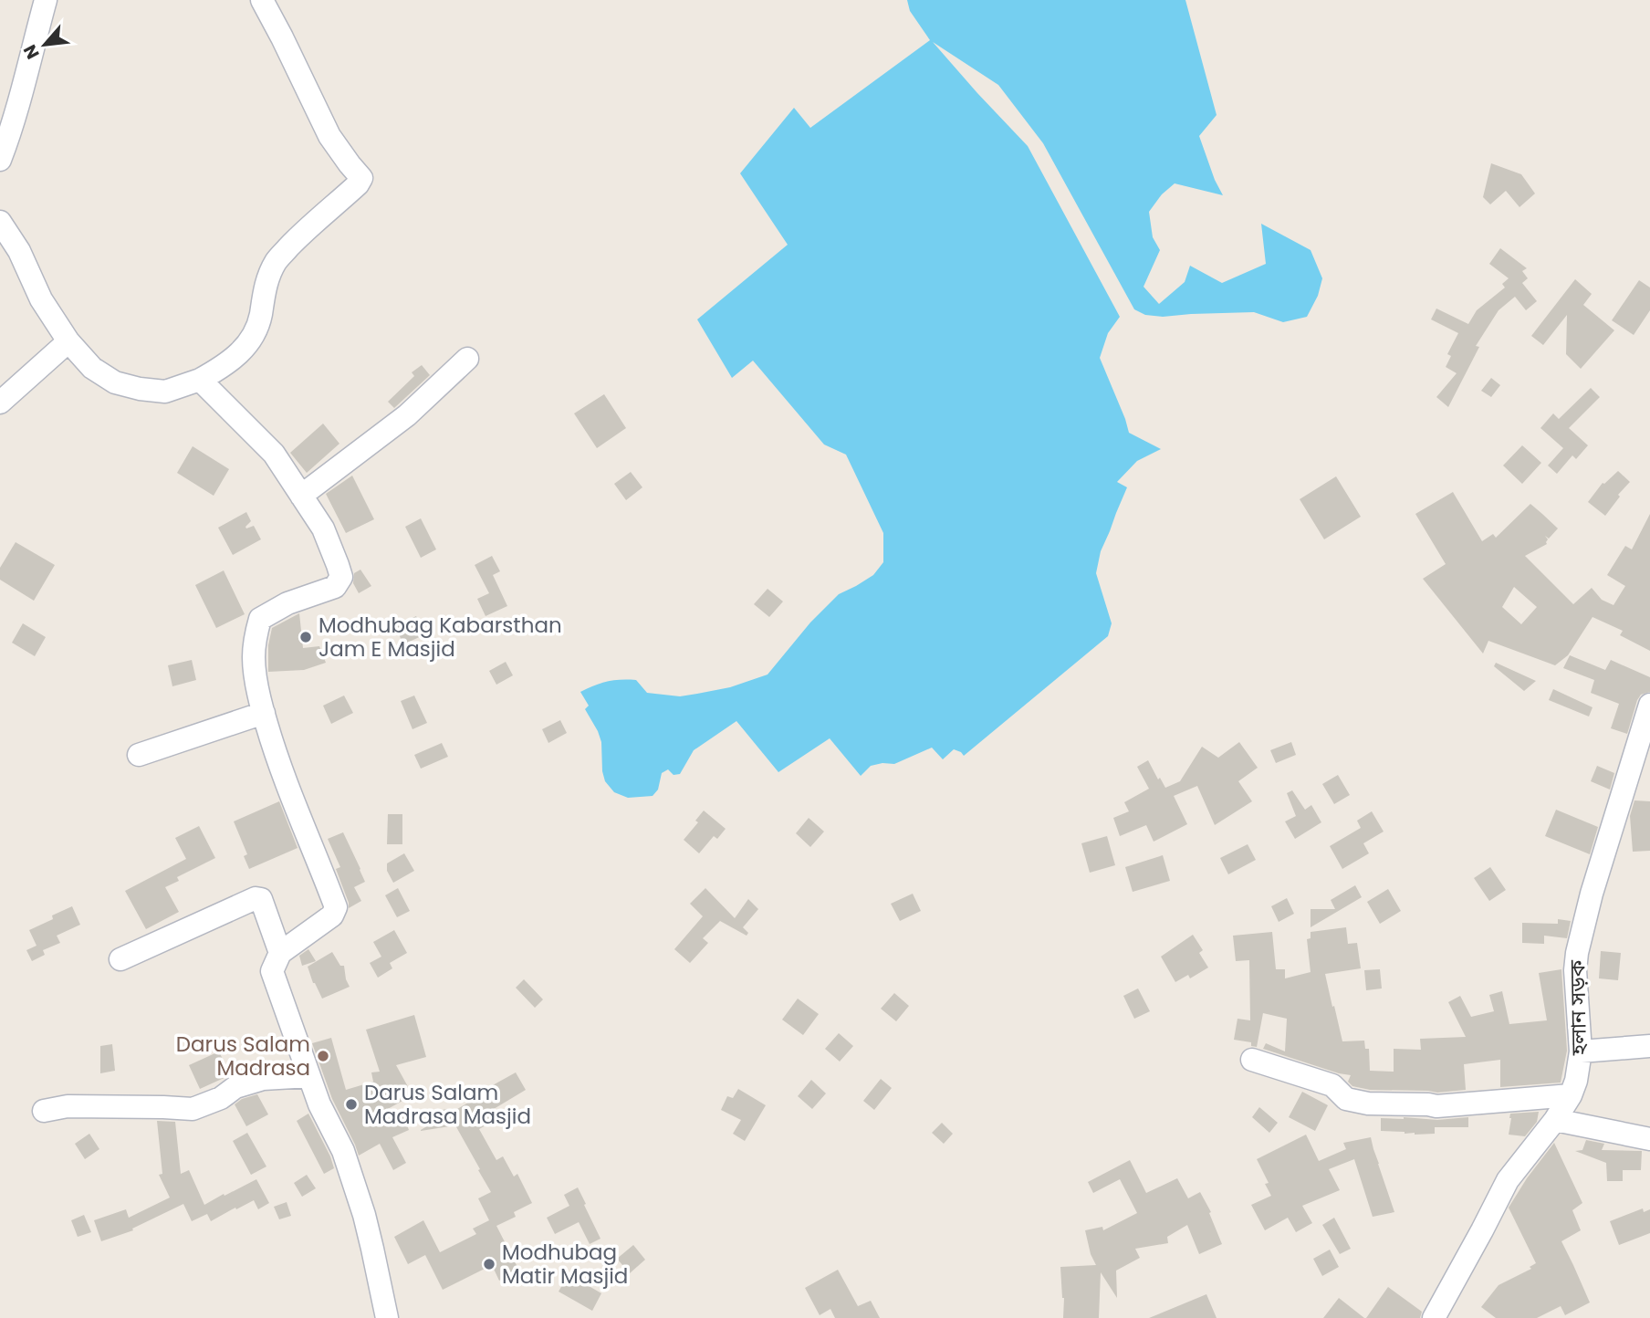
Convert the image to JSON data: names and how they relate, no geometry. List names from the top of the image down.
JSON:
{
  "streets": {
    "street": ["হলান সড়ক"]
  },
  "places": [
    "Modhubag Kabarsthan Jam E Masjid",
    "Darus Salam Madrasa",
    "Darus Salam Madrasa Masjid",
    "Modhubag Matir Masjid"
  ],
  "north": "bottom left"
}
